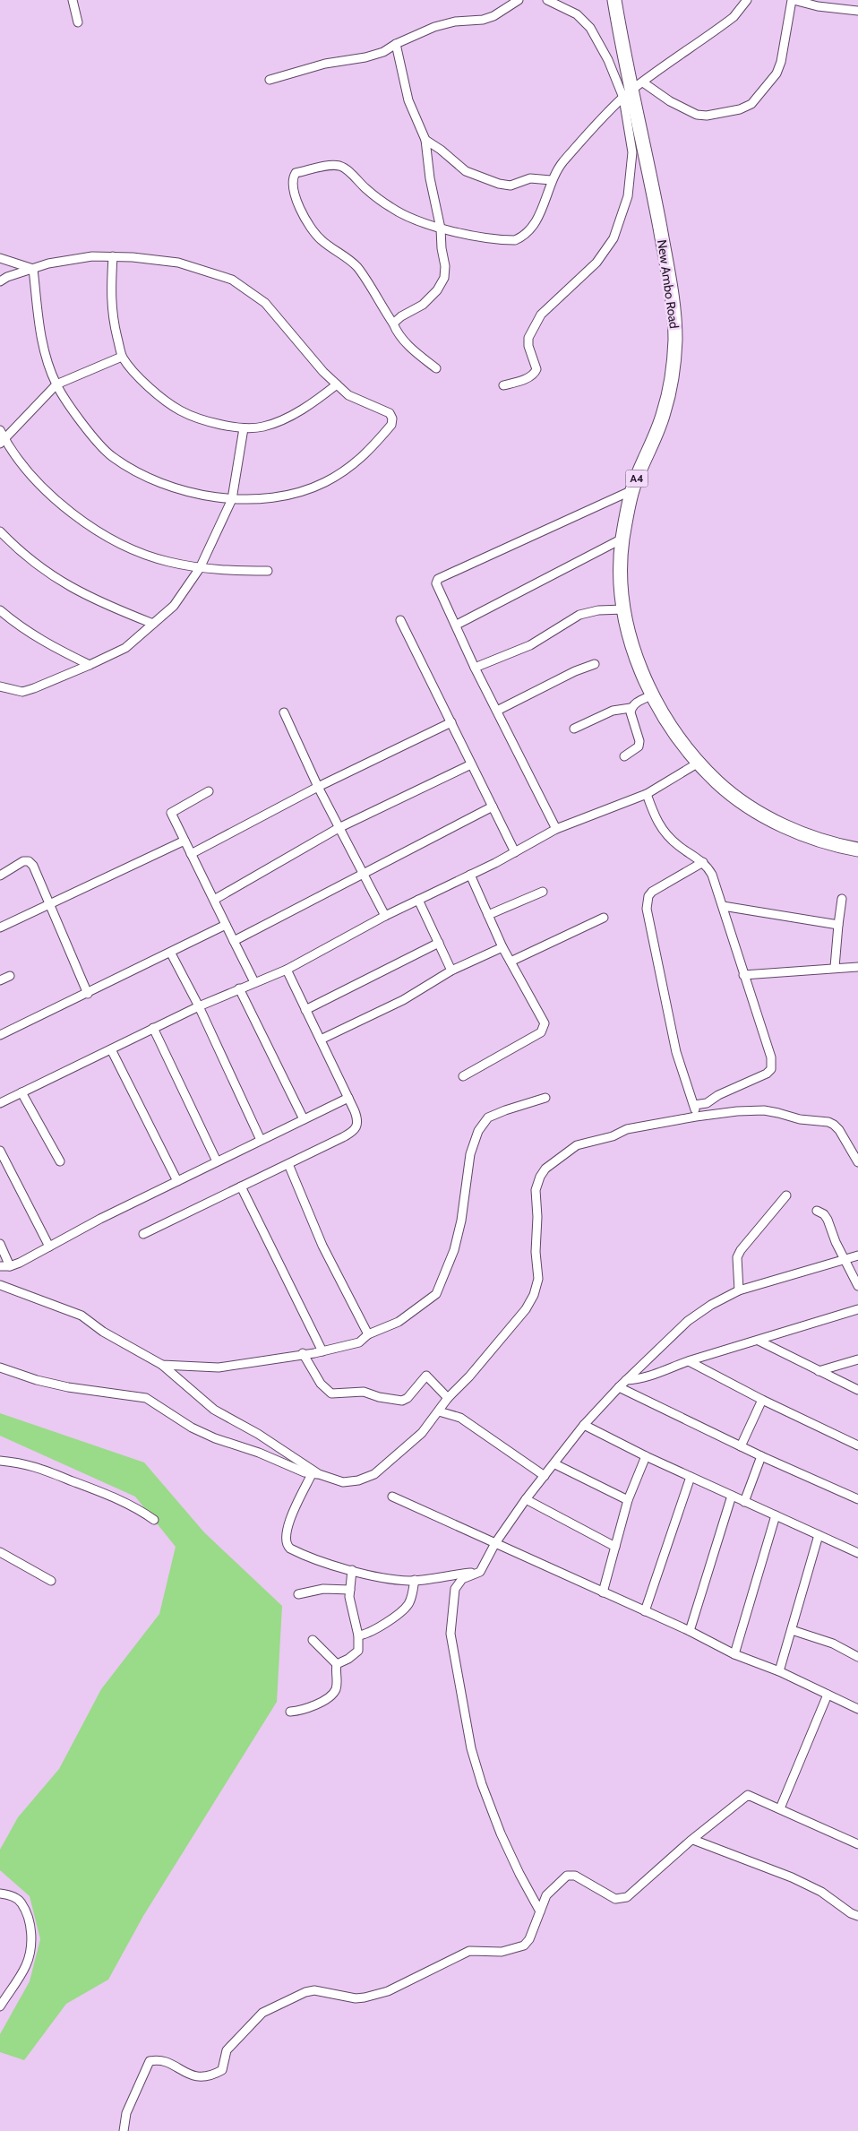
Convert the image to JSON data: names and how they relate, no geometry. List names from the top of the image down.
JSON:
{
  "streets": {
    "main road": ["New Ambo Road", "A4"]
  }
}
